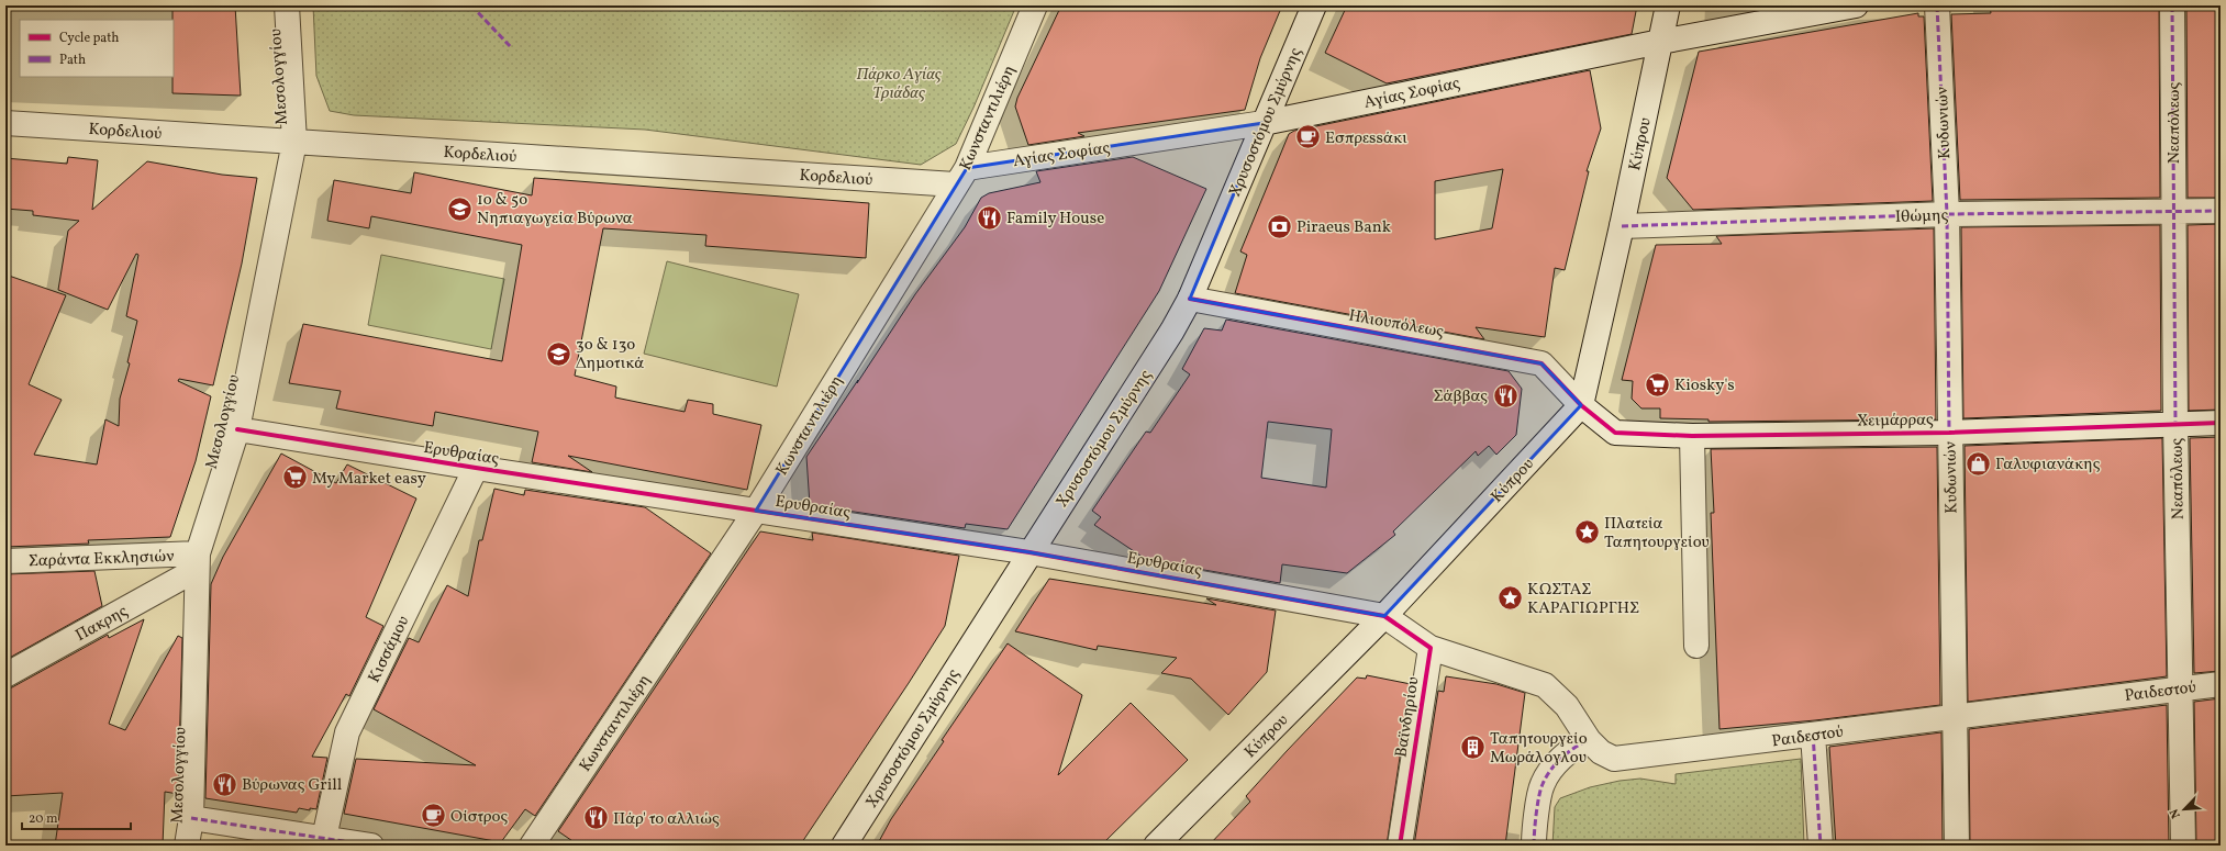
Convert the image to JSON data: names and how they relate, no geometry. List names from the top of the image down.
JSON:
{
  "streets": {
    "street": [
      "Μεσολογγίου",
      "Αγίας Σοφίας",
      "Κωνσταντιλιέρη",
      "Χρυσοστόμου Σμύρνης",
      "Κυδωνιών",
      "Νεαπόλεως",
      "Κορδελιού",
      "Κύπρου",
      "Ιθώμης",
      "Ηλιουπόλεως",
      "Χειμάρρας",
      "Ερυθραίας",
      "Σαράντα Εκκλησιών",
      "Πακρης",
      "Κισσάμου",
      "Ραιδεστού",
      "Βαϊνδηρίου"
    ]
  },
  "crossings": [
    ["Μεσολογγίου", "Κορδελιού"],
    ["Μεσολογγίου", "Ερυθραίας"],
    ["Μεσολογγίου", "Σαράντα Εκκλησιών"],
    ["Μεσολογγίου", "Πακρης"],
    ["Αγίας Σοφίας", "Κωνσταντιλιέρη"],
    ["Αγίας Σοφίας", "Χρυσοστόμου Σμύρνης"],
    ["Αγίας Σοφίας", "Κορδελιού"],
    ["Αγίας Σοφίας", "Κύπρου"],
    ["Κωνσταντιλιέρη", "Κορδελιού"],
    ["Κωνσταντιλιέρη", "Ερυθραίας"],
    ["Χρυσοστόμου Σμύρνης", "Ηλιουπόλεως"],
    ["Χρυσοστόμου Σμύρνης", "Ερυθραίας"],
    ["Κυδωνιών", "Ιθώμης"],
    ["Κυδωνιών", "Χειμάρρας"],
    ["Κυδωνιών", "Ραιδεστού"],
    ["Νεαπόλεως", "Ιθώμης"],
    ["Νεαπόλεως", "Χειμάρρας"],
    ["Νεαπόλεως", "Ραιδεστού"],
    ["Κύπρου", "Ιθώμης"],
    ["Κύπρου", "Ηλιουπόλεως"],
    ["Κύπρου", "Χειμάρρας"],
    ["Κύπρου", "Ερυθραίας"],
    ["Ηλιουπόλεως", "Χειμάρρας"],
    ["Ερυθραίας", "Κισσάμου"],
    ["Σαράντα Εκκλησιών", "Πακρης"],
    ["Ραιδεστού", "Βαϊνδηρίου"]
  ],
  "parks": ["Πάρκο Αγίας Τριάδας"],
  "places": {
    "cafe": ["Εσπρεssάκι", "Οίστρος"],
    "school or university": ["1ο & 5ο Νηπιαγωγεία Βύρωνα", "3o & 13o Δημοτικά"],
    "restaurant": [
      "Family House",
      "Σάββας",
      "Βύρωνας Grill",
      "Πάρ' το αλλιώς"
    ],
    "bank": ["Piraeus Bank"],
    "supermarket": ["Kiosky's", "My Market easy"],
    "shop": ["Γαλυφιανάκης"],
    "place": ["Πλατεία Ταπητουργείου", "ΚΩΣΤΑΣ ΚΑΡΑΓΙΩΡΓΗΣ"],
    "building": ["Ταπητουργείο Μωράλογλου"]
  },
  "legend": ["Cycle path", "Path"],
  "scale_bar": "20 m",
  "north": "bottom left"
}
